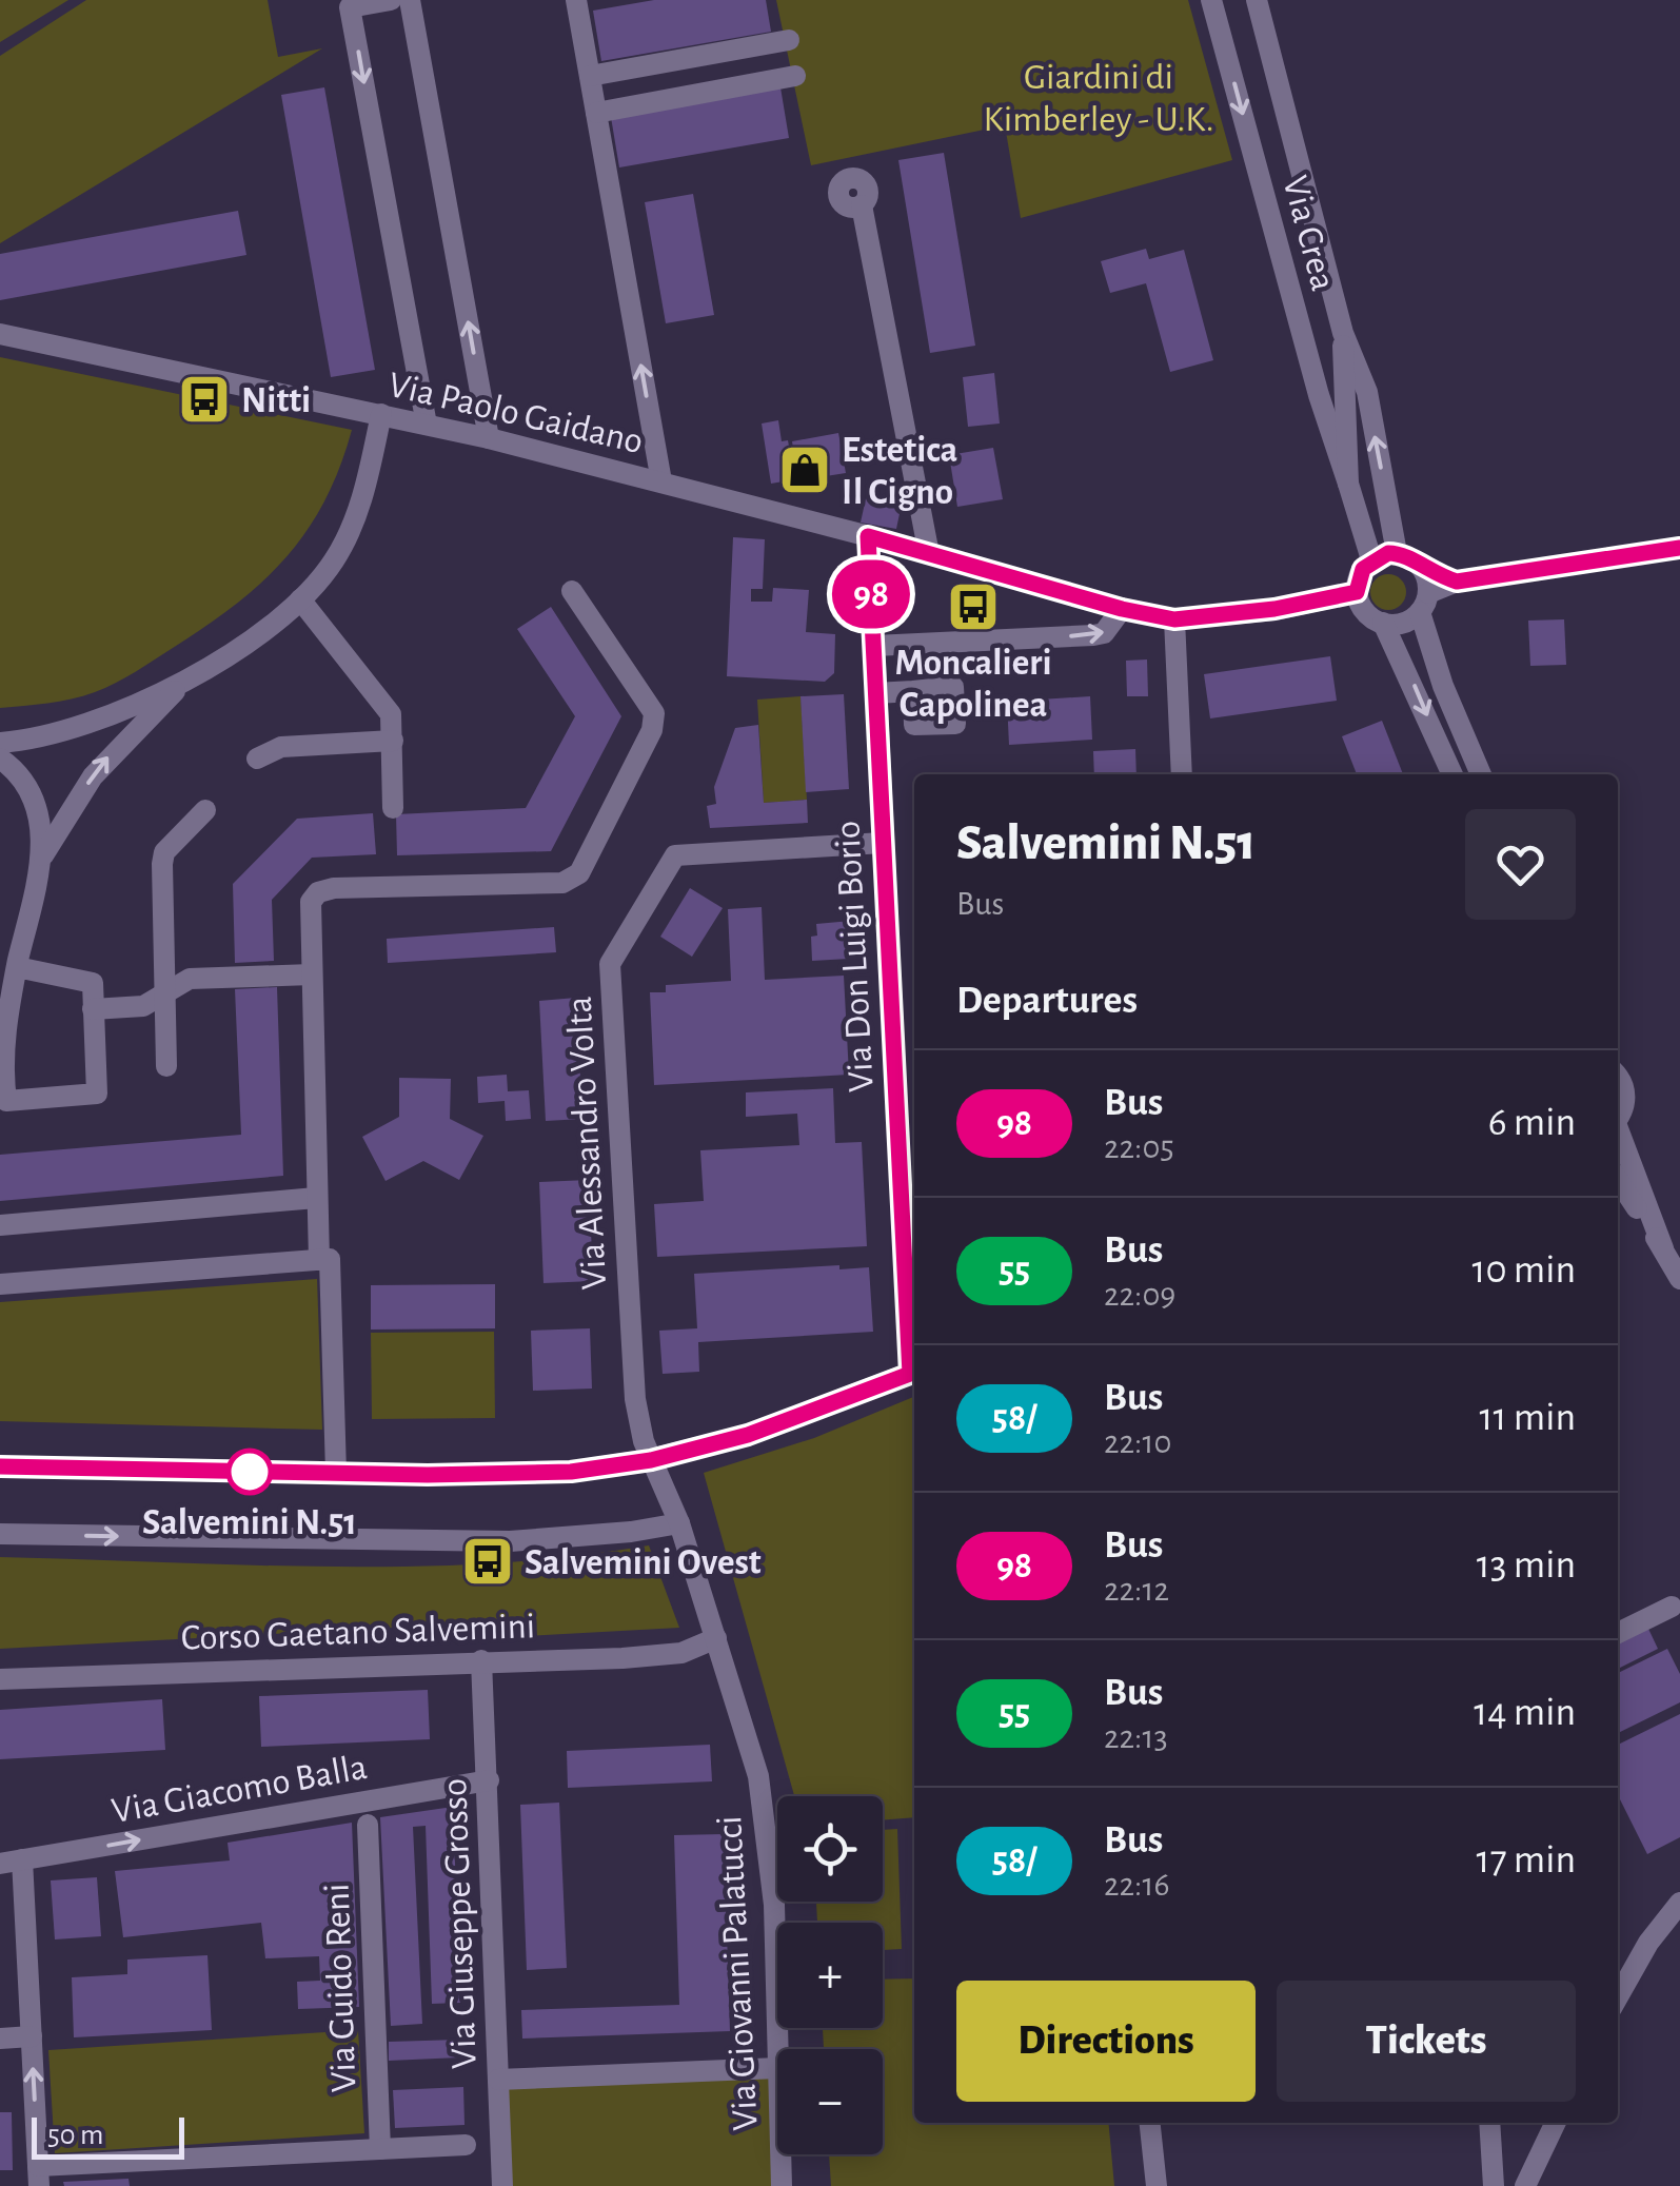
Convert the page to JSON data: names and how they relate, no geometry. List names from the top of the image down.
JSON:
{
  "streets": {
    "street": [
      "Via Crea",
      "Via Paolo Gaidano",
      "Via Don Luigi Borio",
      "Via Alessandro Volta",
      "Corso Gaetano Salvemini",
      "Via Giacomo Balla",
      "Via Giuseppe Grosso",
      "Via Giovanni Palatucci",
      "Via Guido Reni"
    ]
  },
  "crossings": [
    ["Via Don Luigi Borio", "Via Alessandro Volta"],
    ["Via Alessandro Volta", "Via Giovanni Palatucci"],
    ["Corso Gaetano Salvemini", "Via Giuseppe Grosso"],
    ["Corso Gaetano Salvemini", "Via Giovanni Palatucci"],
    ["Via Giacomo Balla", "Via Giuseppe Grosso"]
  ],
  "one_way": ["Via Giacomo Balla"],
  "parks": ["Giardini di Kimberley - U.K."],
  "places": {
    "bus stop": ["Nitti", "Moncalieri Capolinea", "Salvemini Ovest"],
    "shop": ["Estetica Il Cigno"],
    "other": ["Salvemini N.51"]
  },
  "lines": ["bus line 98"],
  "scale_bar": "50 m",
  "page": {
    "on_map": "98",
    "heading": [
      ["Salvemini N.51", "Bus"],
      "Departures"
    ],
    "list": [
      {
        "mark": "98",
        "name": "Bus",
        "note": "22:05",
        "value": "6 min"
      },
      {
        "mark": "55",
        "name": "Bus",
        "note": "22:09",
        "value": "10 min"
      },
      {
        "mark": "58/",
        "name": "Bus",
        "note": "22:10",
        "value": "11 min"
      },
      {
        "mark": "98",
        "name": "Bus",
        "note": "22:12",
        "value": "13 min"
      },
      {
        "mark": "55",
        "name": "Bus",
        "note": "22:13",
        "value": "14 min"
      },
      {
        "mark": "58/",
        "name": "Bus",
        "note": "22:16",
        "value": "17 min"
      }
    ],
    "map_buttons": ["+", "−"],
    "buttons": ["Directions", "Tickets"],
    "scale": "50 m"
  }
}
